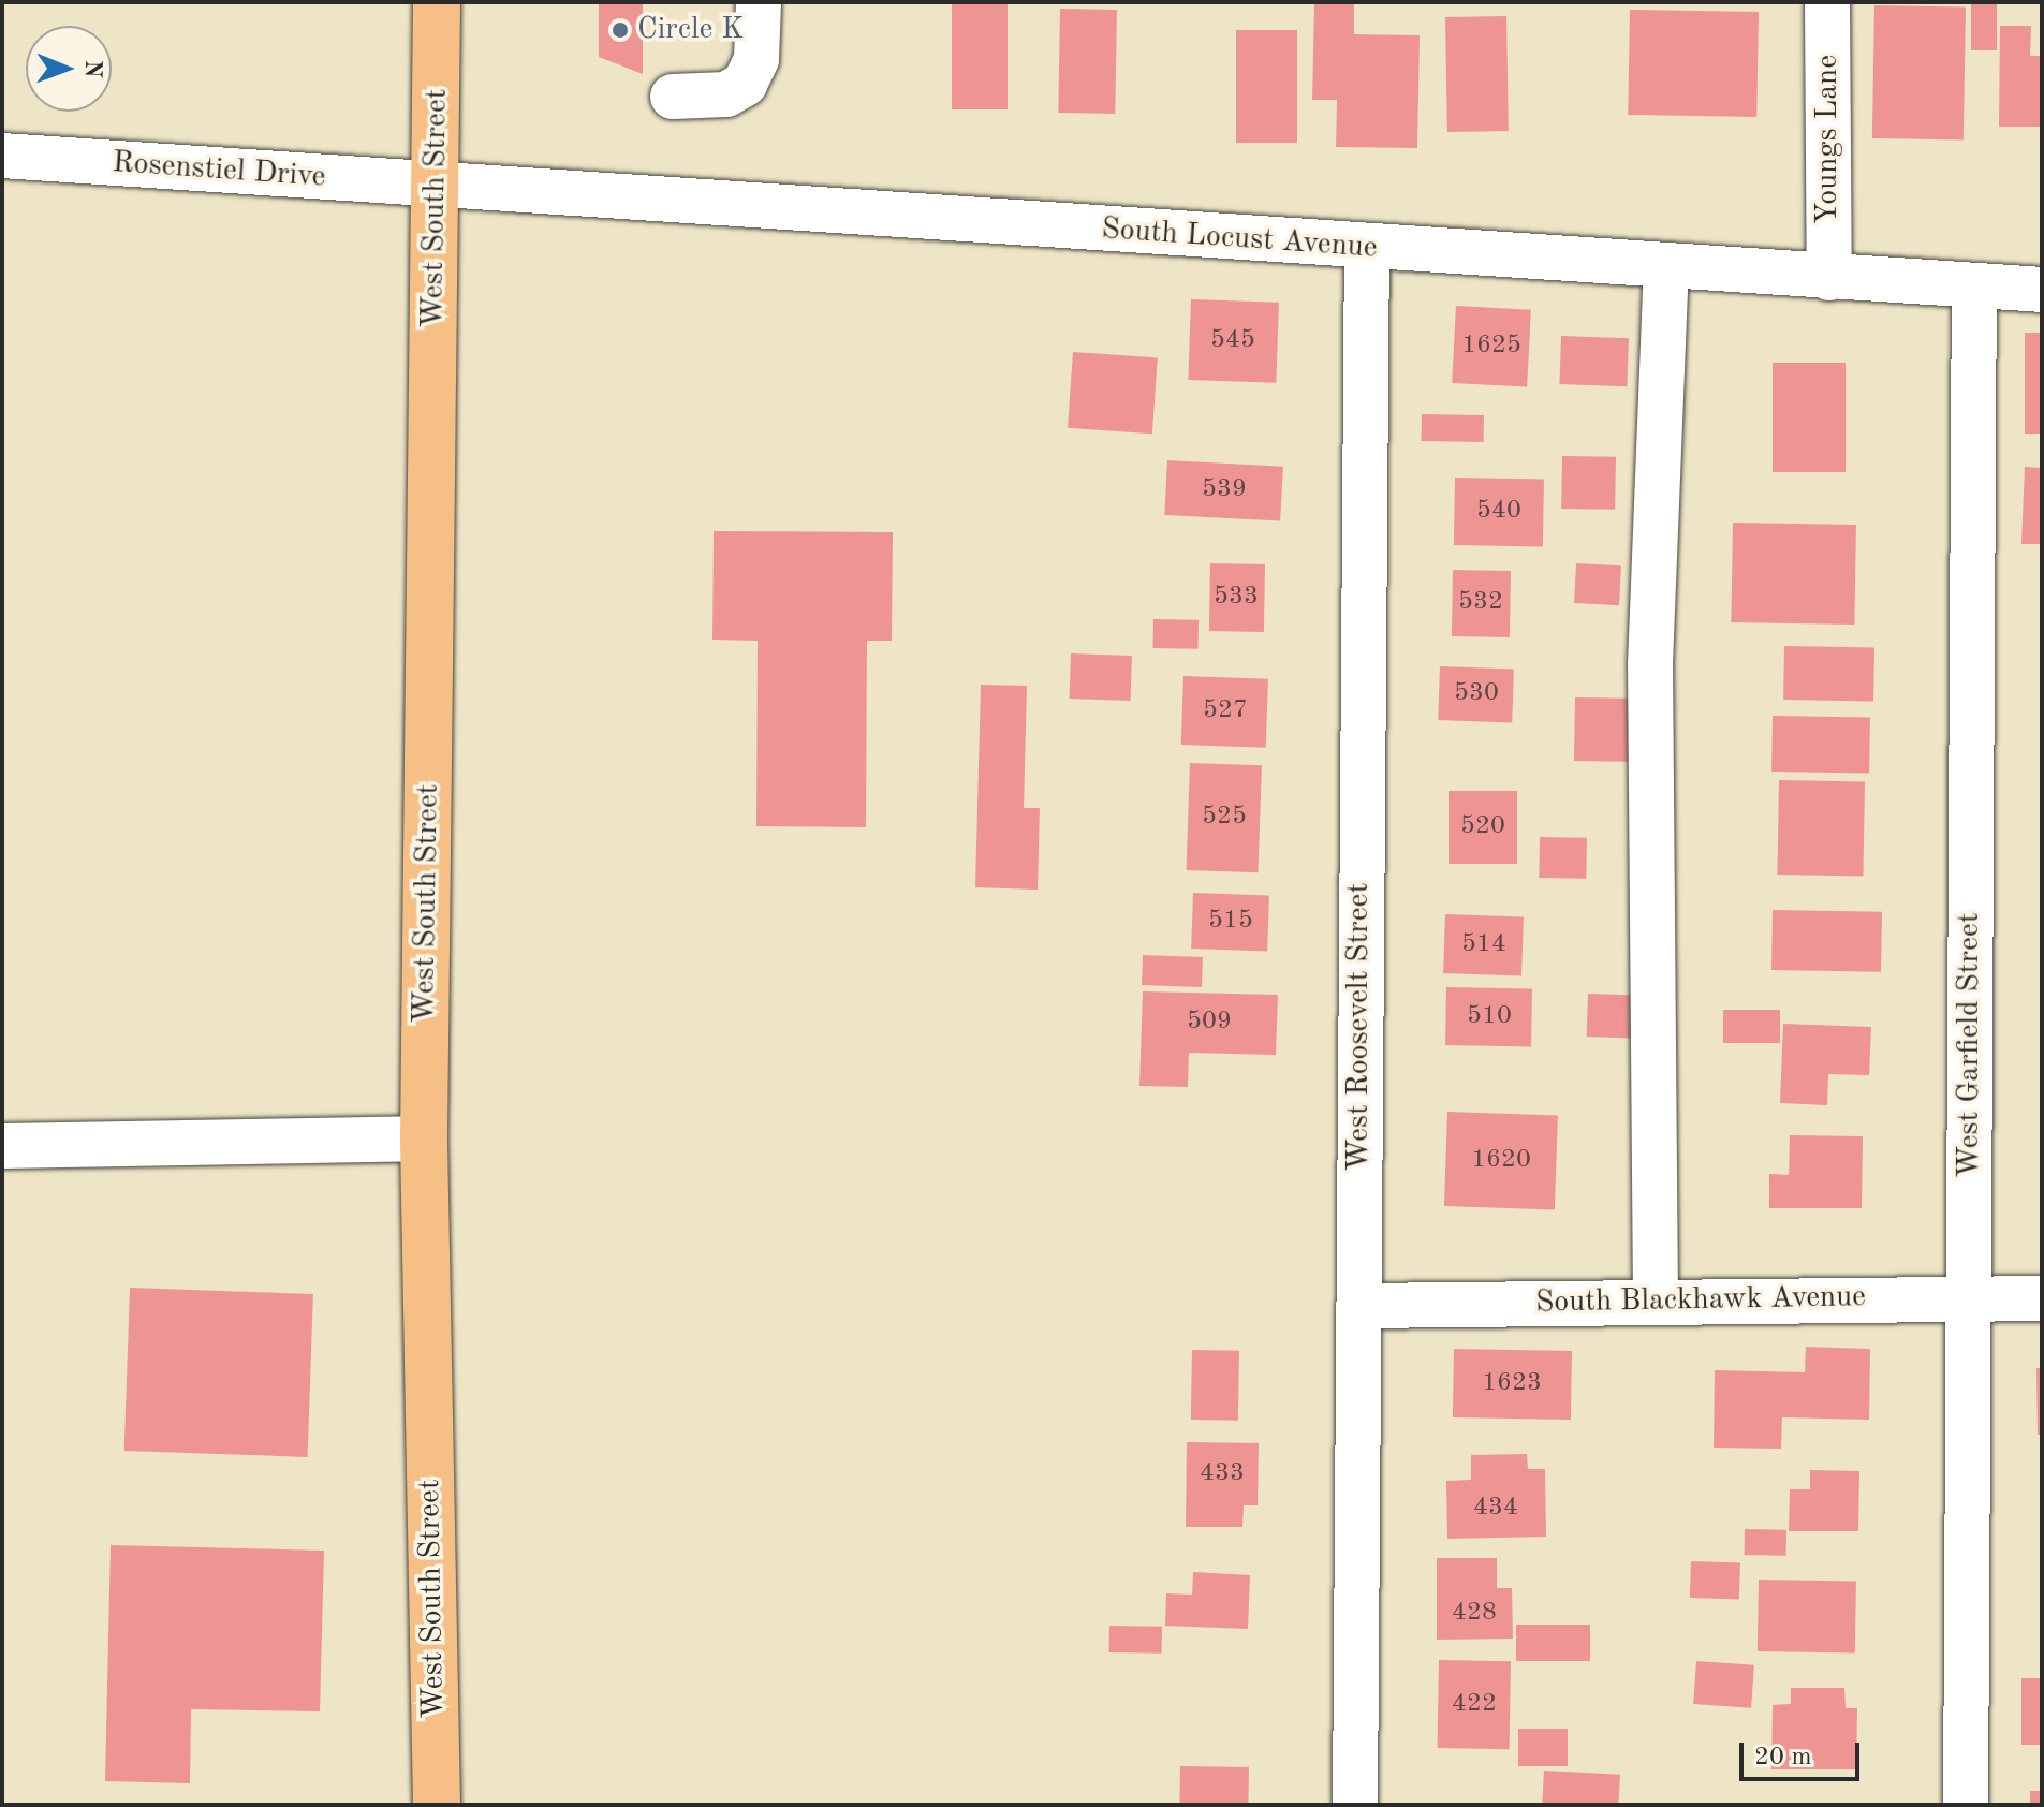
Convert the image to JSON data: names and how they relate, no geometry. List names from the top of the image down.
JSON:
{
  "streets": {
    "main road": ["West South Street"],
    "street": [
      "Youngs Lane",
      "Rosenstiel Drive",
      "South Locust Avenue",
      "West Roosevelt Street",
      "West Garfield Street",
      "South Blackhawk Avenue"
    ]
  },
  "crossings": [
    ["Youngs Lane", "South Locust Avenue"],
    ["Rosenstiel Drive", "West South Street"],
    ["Rosenstiel Drive", "South Locust Avenue"],
    ["West South Street", "South Locust Avenue"],
    ["South Locust Avenue", "West Roosevelt Street"],
    ["South Locust Avenue", "West Garfield Street"],
    ["West Roosevelt Street", "South Blackhawk Avenue"],
    ["West Garfield Street", "South Blackhawk Avenue"]
  ],
  "places": ["Circle K"],
  "house_numbers": [
    "545",
    "1625",
    "539",
    "540",
    "533",
    "532",
    "530",
    "527",
    "525",
    "520",
    "515",
    "514",
    "510",
    "509",
    "1620",
    "1623",
    "433",
    "434",
    "428",
    "422"
  ],
  "scale_bar": "20 m",
  "north": "right"
}
